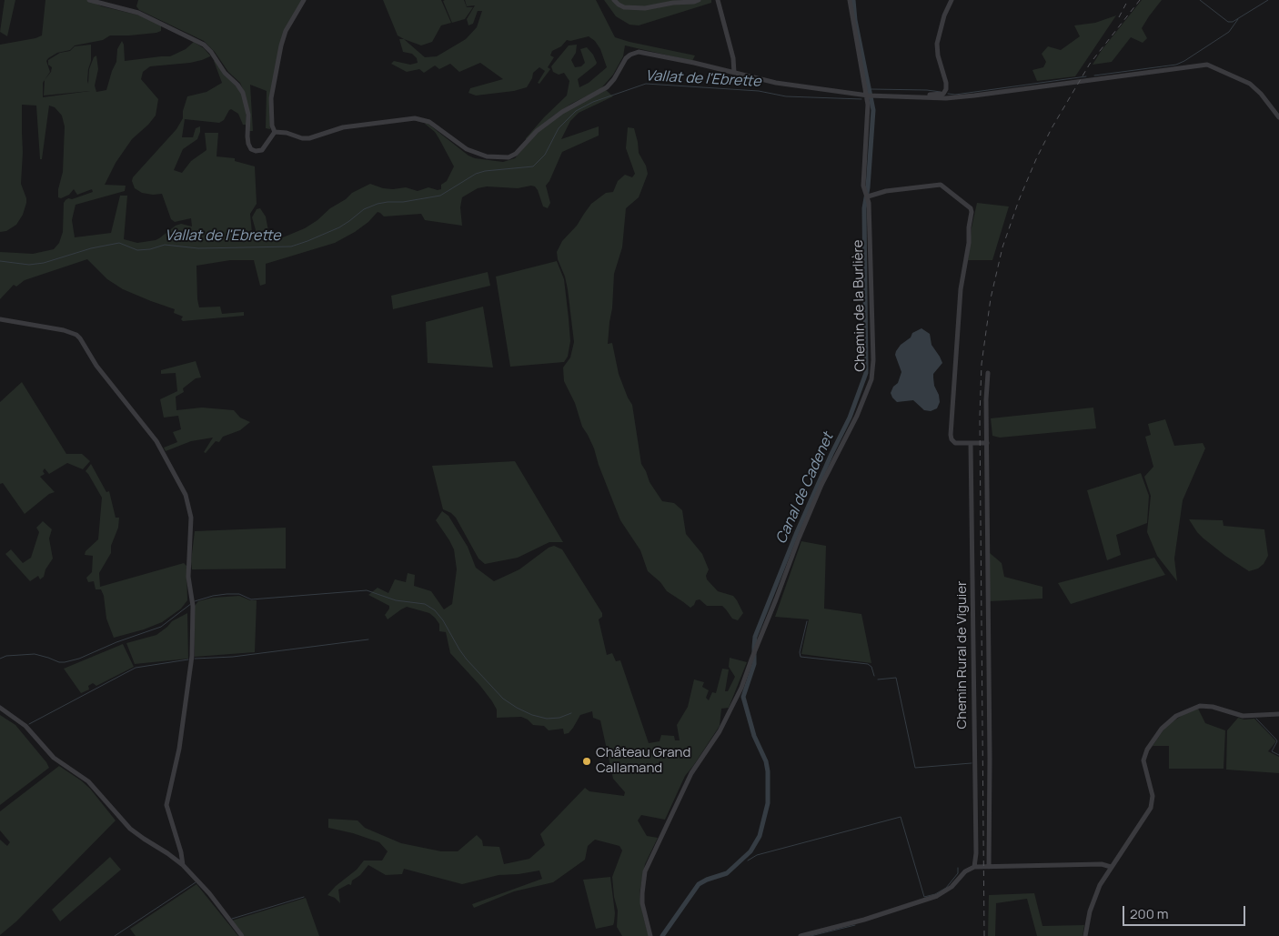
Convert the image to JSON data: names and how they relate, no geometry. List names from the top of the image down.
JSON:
{
  "streets": {
    "street": ["Chemin de la Burlière", "Chemin Rural de Viguier"]
  },
  "water": ["Vallat de l'Ebrette", "Canal de Cadenet"],
  "places": ["Château Grand Callamand"],
  "scale_bar": "200 m"
}
